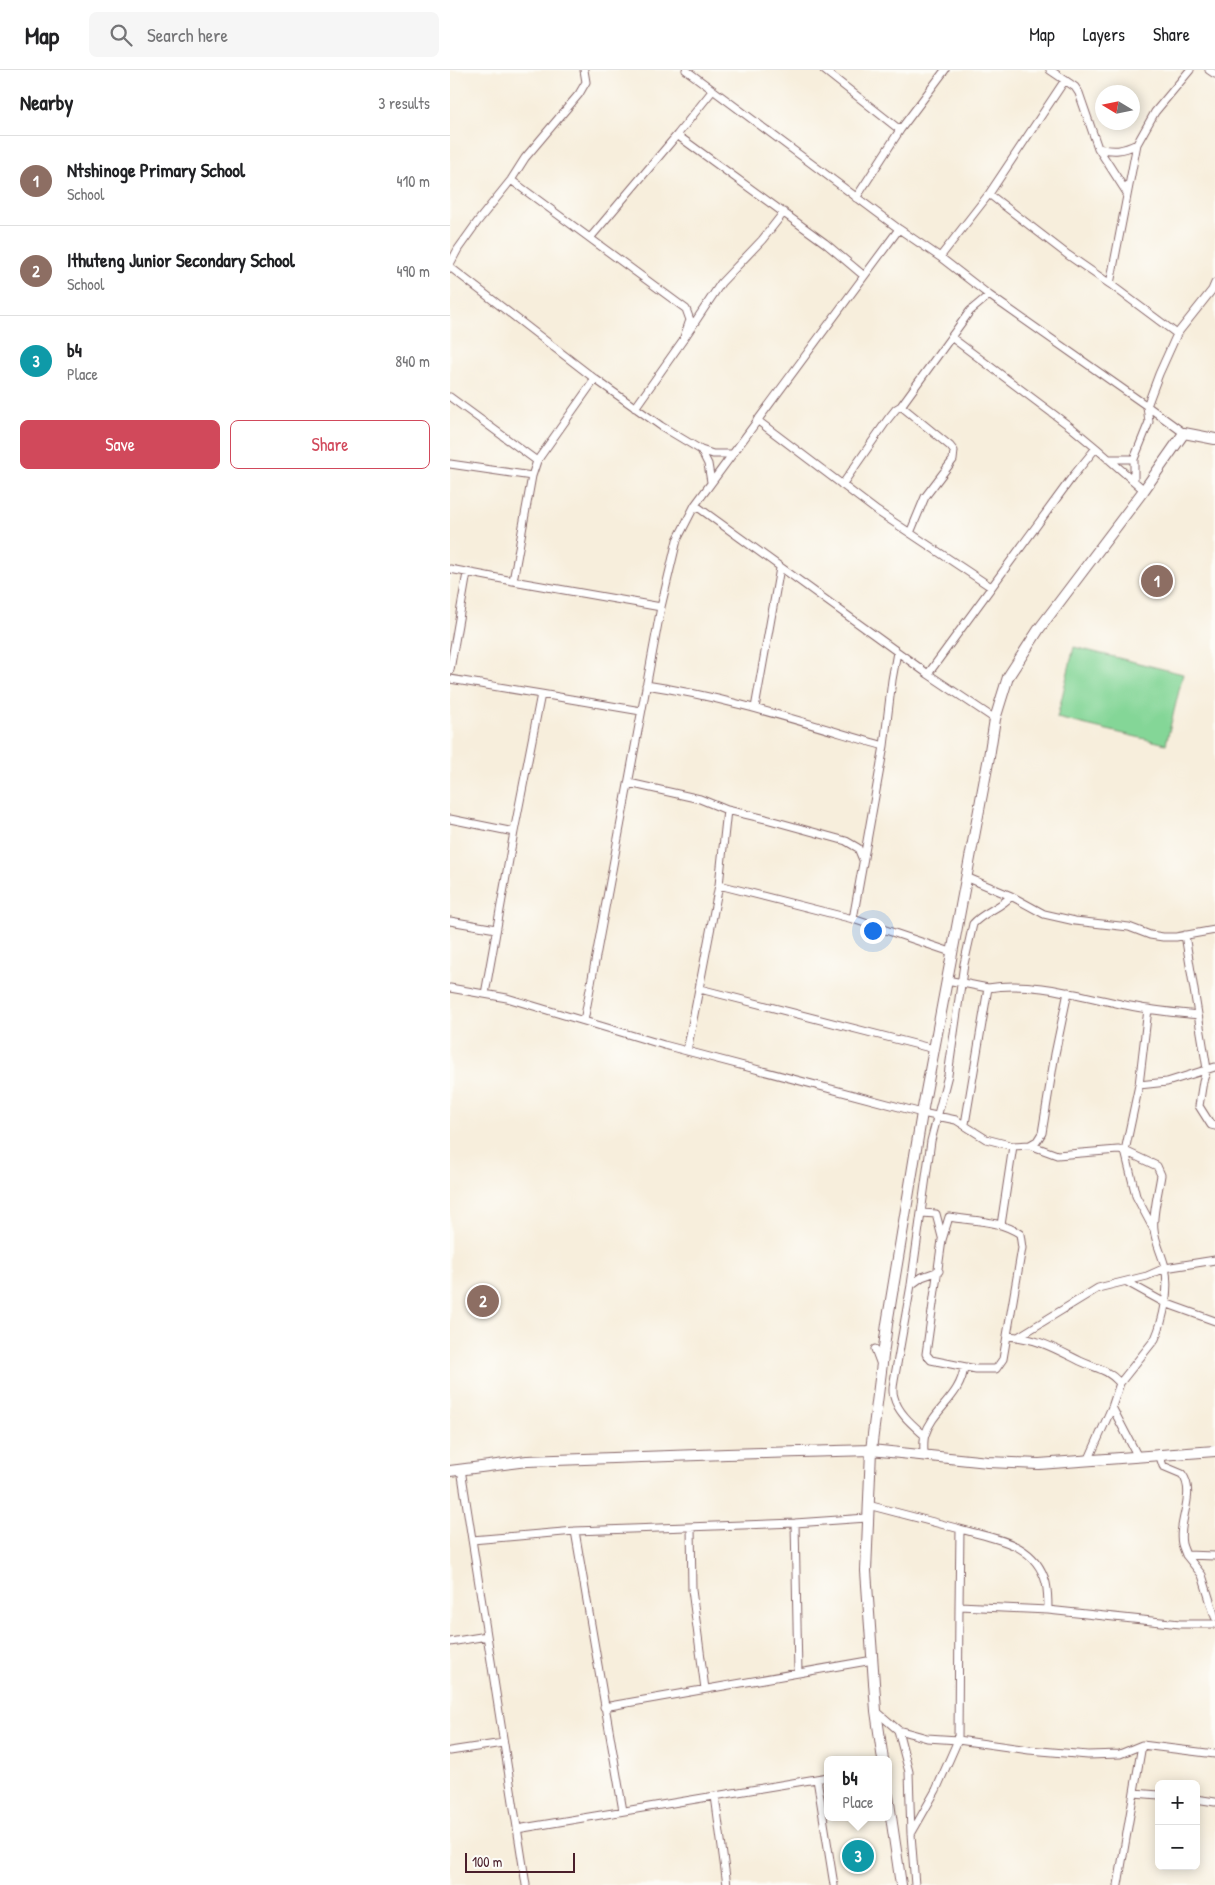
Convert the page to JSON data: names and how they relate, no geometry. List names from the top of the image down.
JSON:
{
  "scale_bar": "100 m",
  "north": "left",
  "page": {
    "header": "Map",
    "search": "Search here",
    "nav": ["Map", "Layers", "Share"],
    "heading": ["Nearby", "3 results"],
    "list": [
      {
        "mark": "1",
        "name": "Ntshinoge Primary School",
        "note": "School",
        "value": "410 m"
      },
      {
        "mark": "2",
        "name": "Ithuteng Junior Secondary School",
        "note": "School",
        "value": "490 m"
      },
      {
        "mark": "3",
        "name": "b4",
        "note": "Place",
        "value": "840 m"
      }
    ],
    "buttons": ["Save", "Share"],
    "pins": ["1", "2", "3"],
    "popup": ["b4", "Place"],
    "map_buttons": ["+", "−"],
    "scale": "100 m"
  }
}
